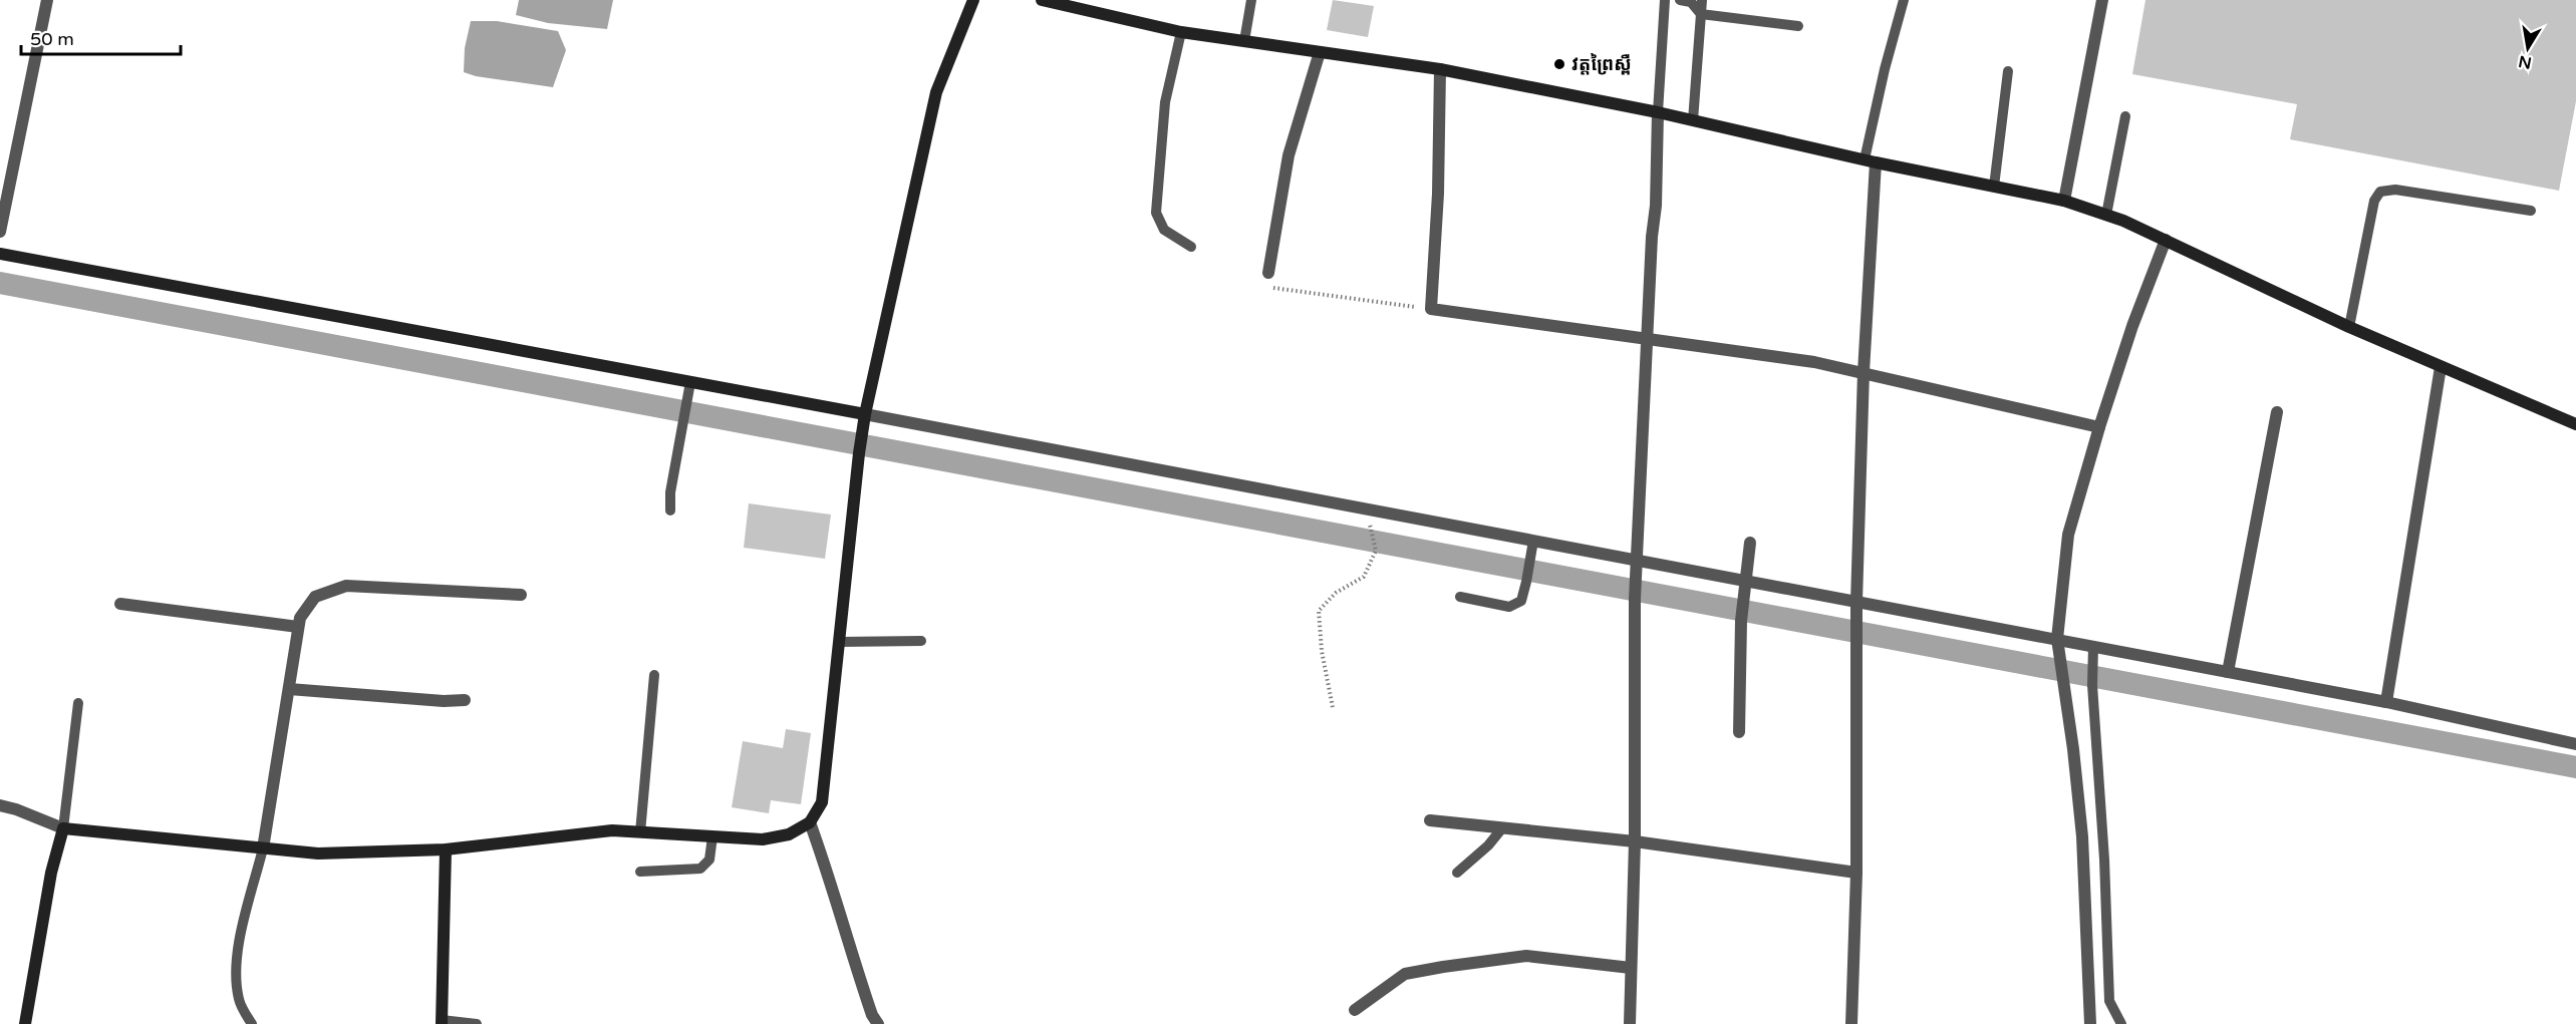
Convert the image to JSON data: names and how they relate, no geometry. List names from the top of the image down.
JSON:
{
  "places": ["វត្តព្រៃស្ពឺ"],
  "scale_bar": "50 m",
  "north": "bottom"
}
